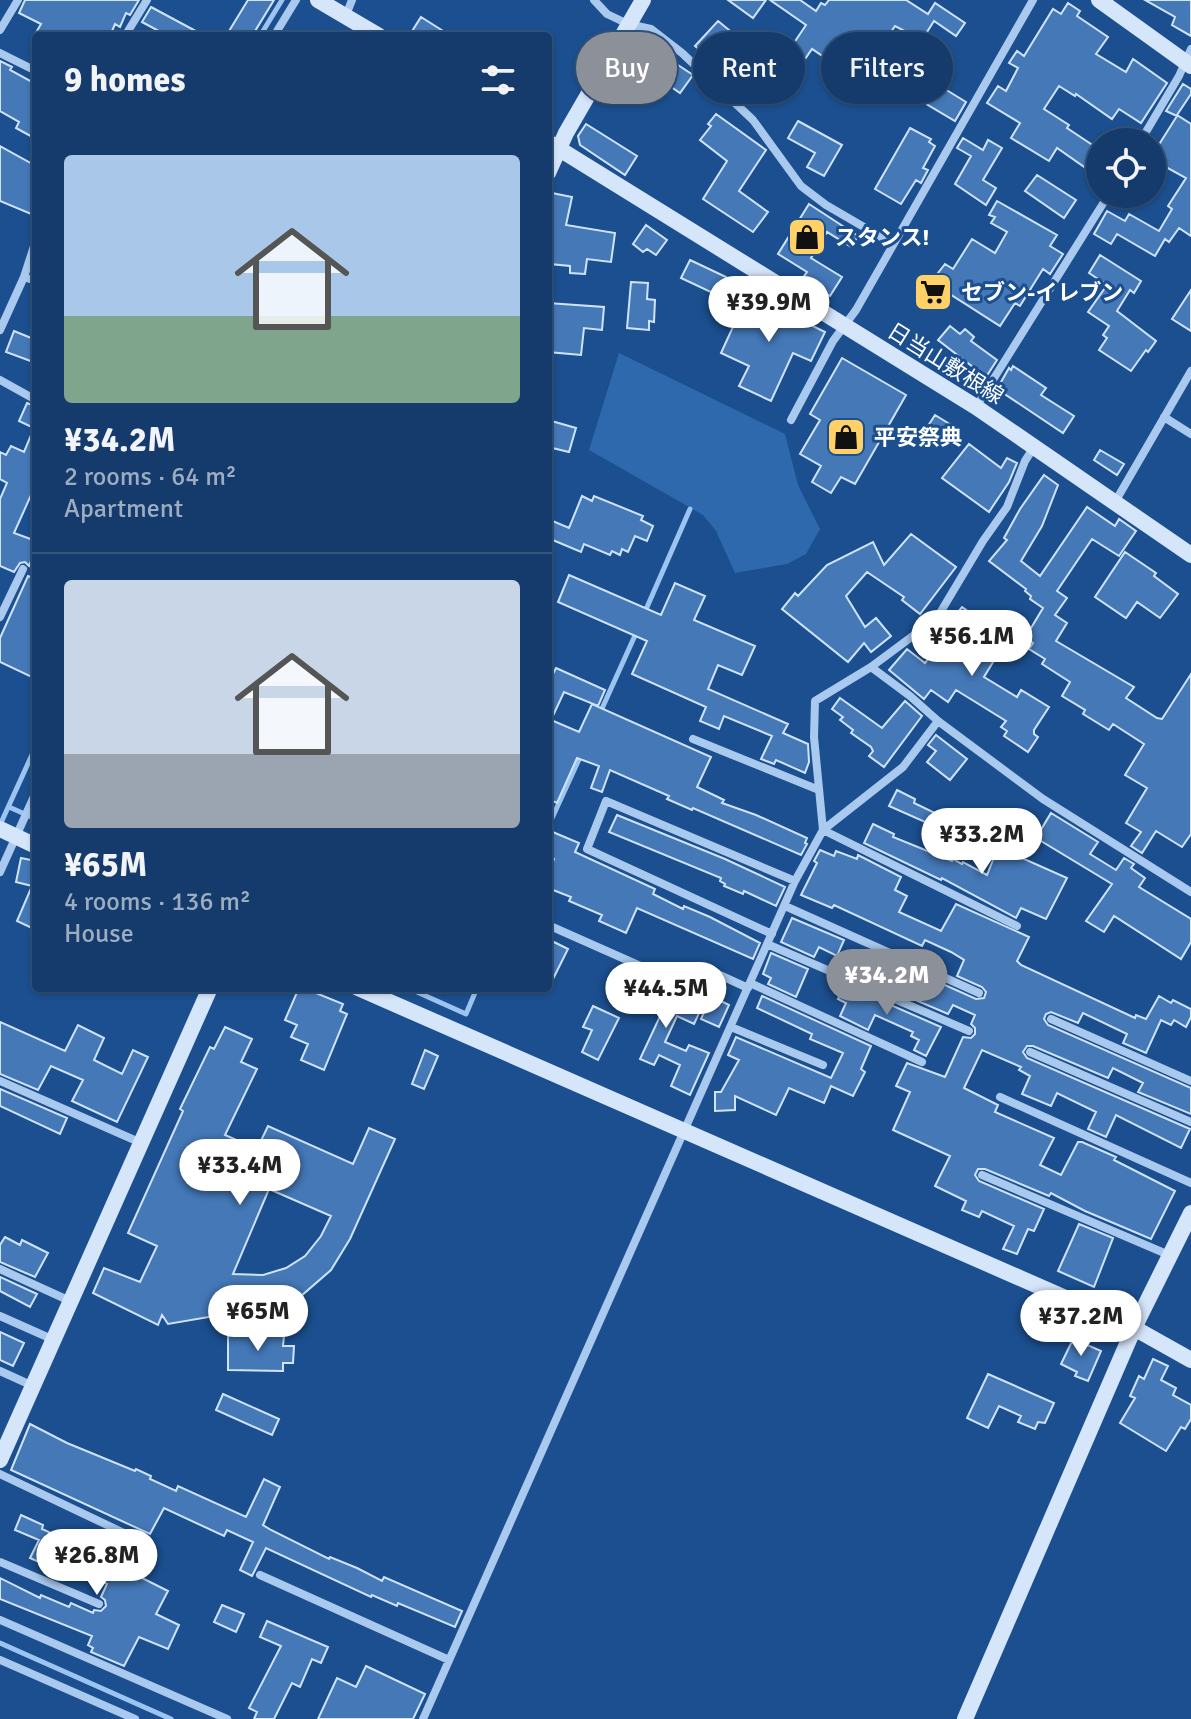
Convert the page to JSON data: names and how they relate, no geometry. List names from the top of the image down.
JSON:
{
  "streets": {
    "street": ["日当山敷根線"]
  },
  "places": {
    "shop": ["スタンス!", "平安祭典"],
    "supermarket": ["セブン-イレブン"]
  },
  "page": {
    "chip": ["Buy", "Rent", "Filters"],
    "heading": "9 homes",
    "list": [
      {
        "name": "¥34.2M",
        "note": "2 rooms · 64 m² · Apartment"
      },
      {
        "name": "¥65M",
        "note": "4 rooms · 136 m² · House"
      }
    ],
    "price": [
      "¥39.9M",
      "¥56.1M",
      "¥33.2M",
      "¥34.2M",
      "¥44.5M",
      "¥33.4M",
      "¥65M",
      "¥37.2M",
      "¥26.8M"
    ]
  }
}
